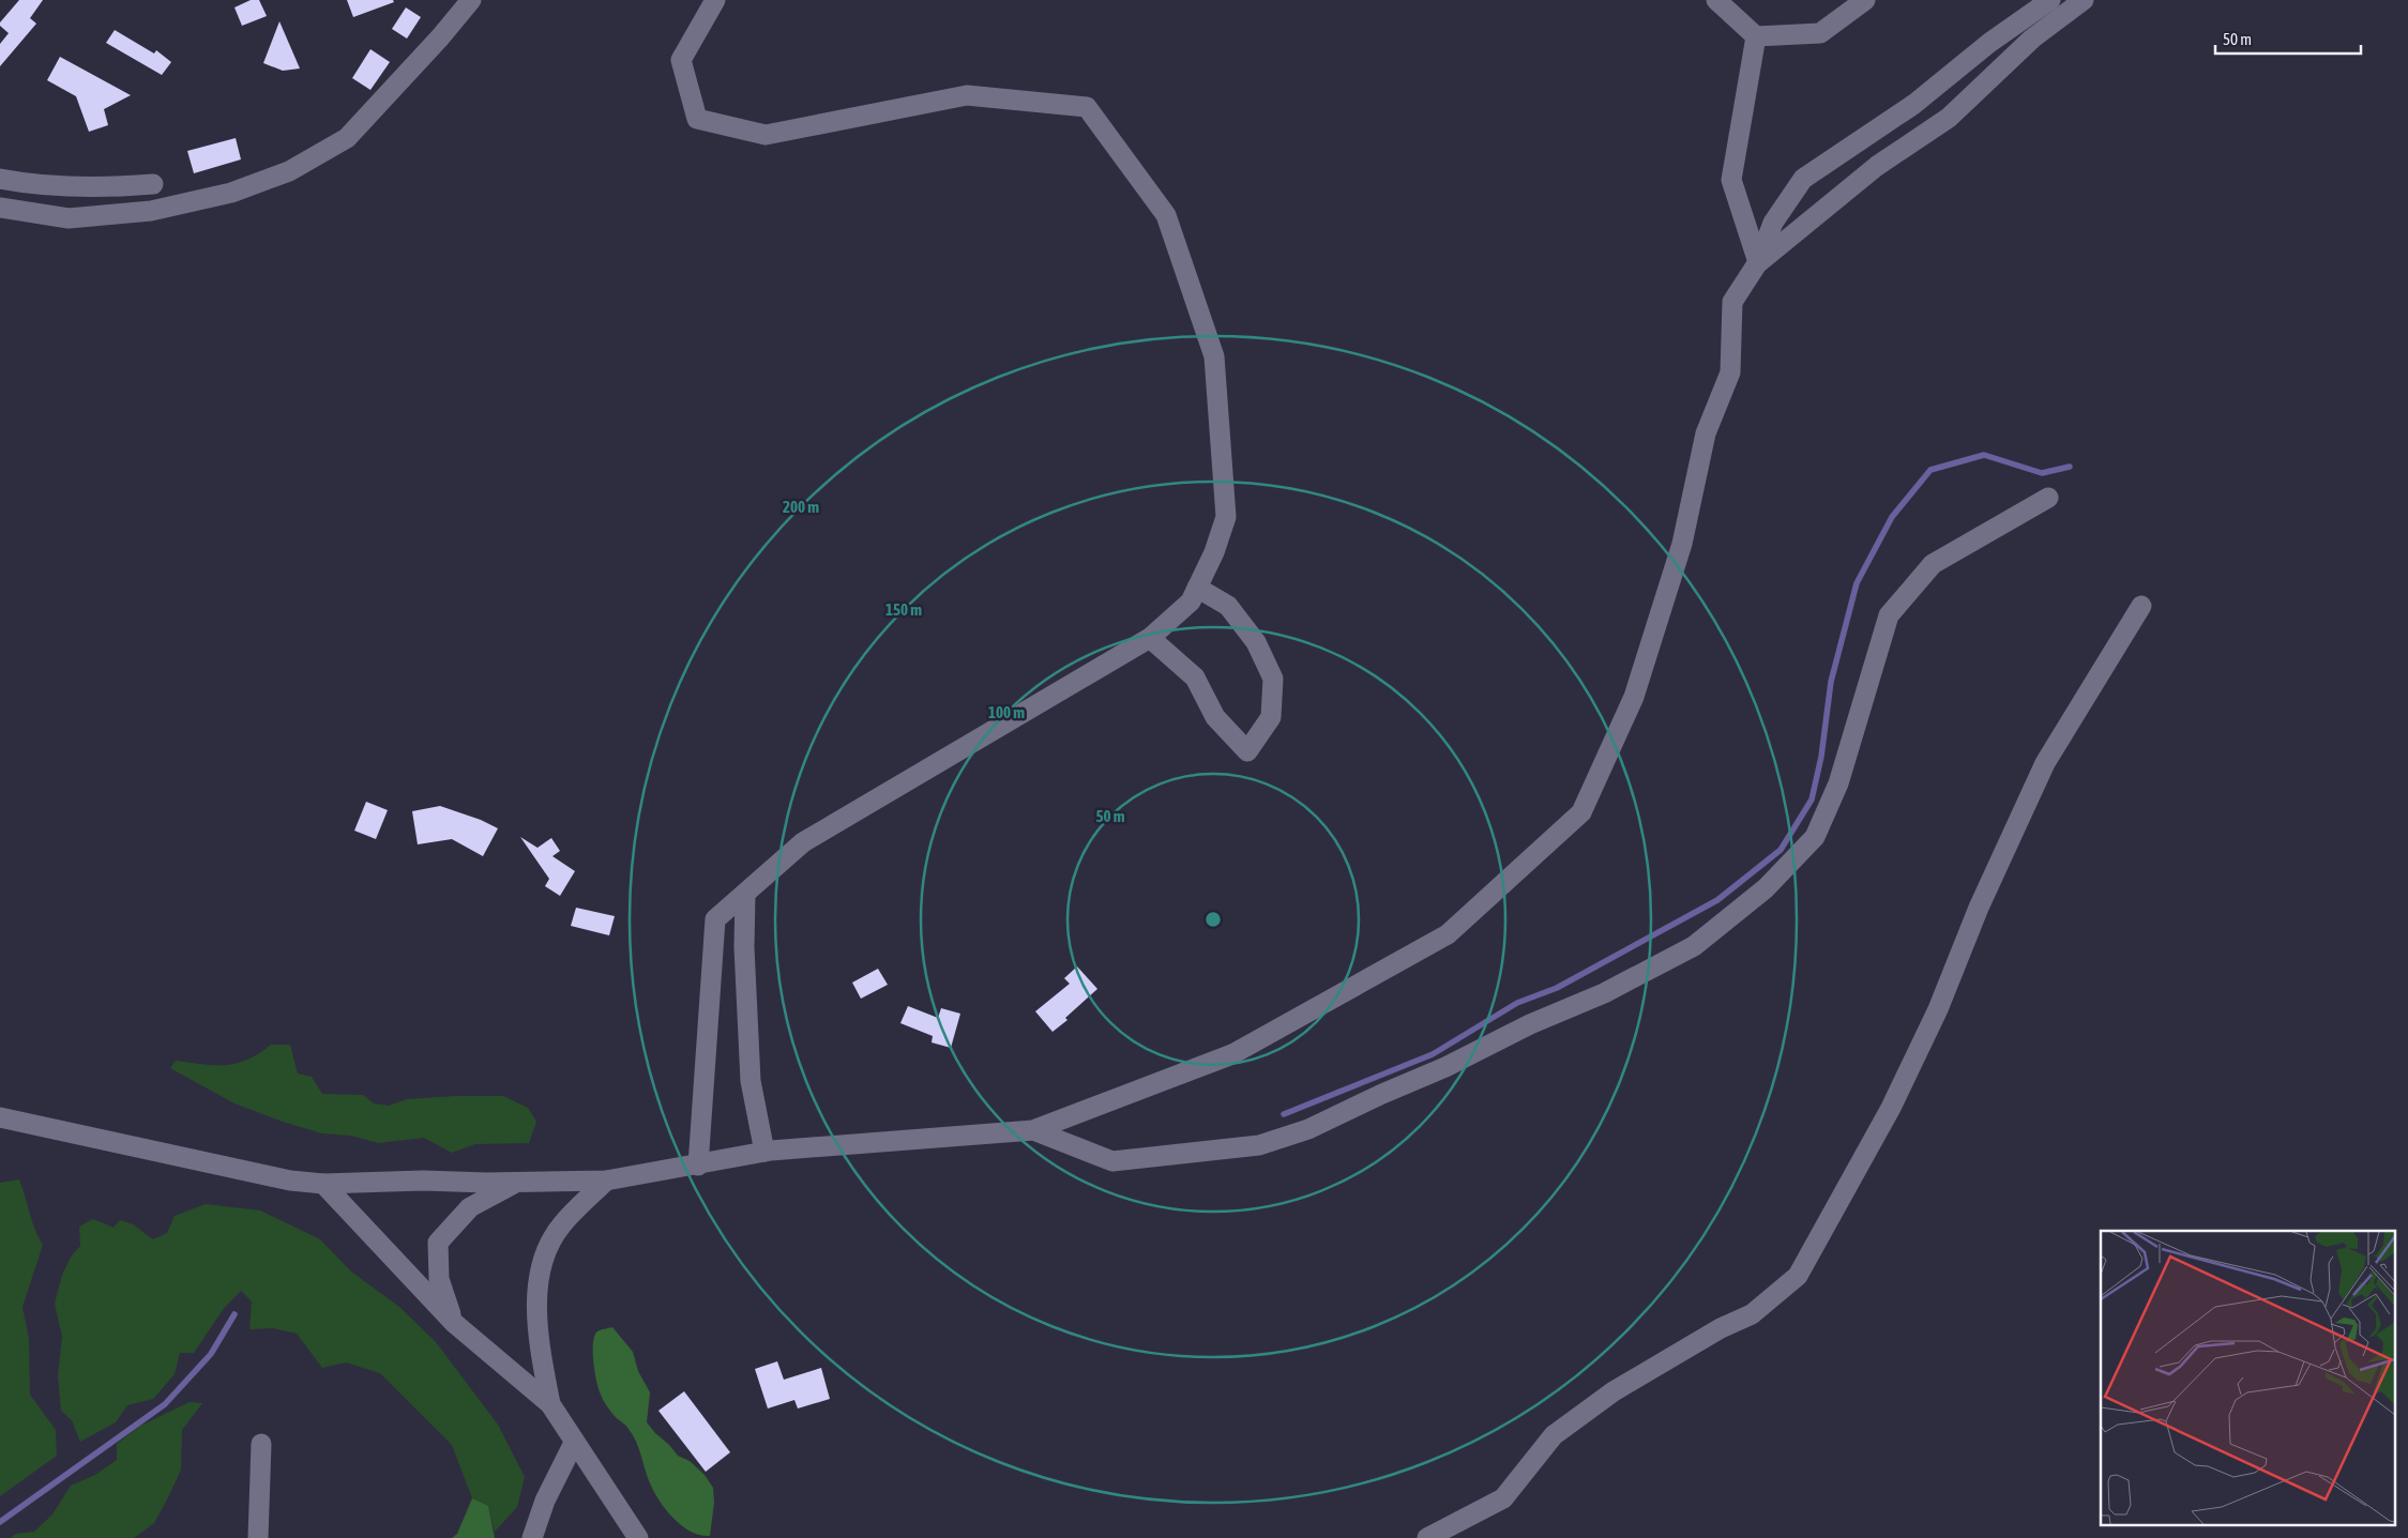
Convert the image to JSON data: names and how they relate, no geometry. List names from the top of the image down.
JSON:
{
  "scale_bar": "50 m",
  "rings": [
    "200 m",
    "150 m",
    "100 m",
    "50 m"
  ]
}
